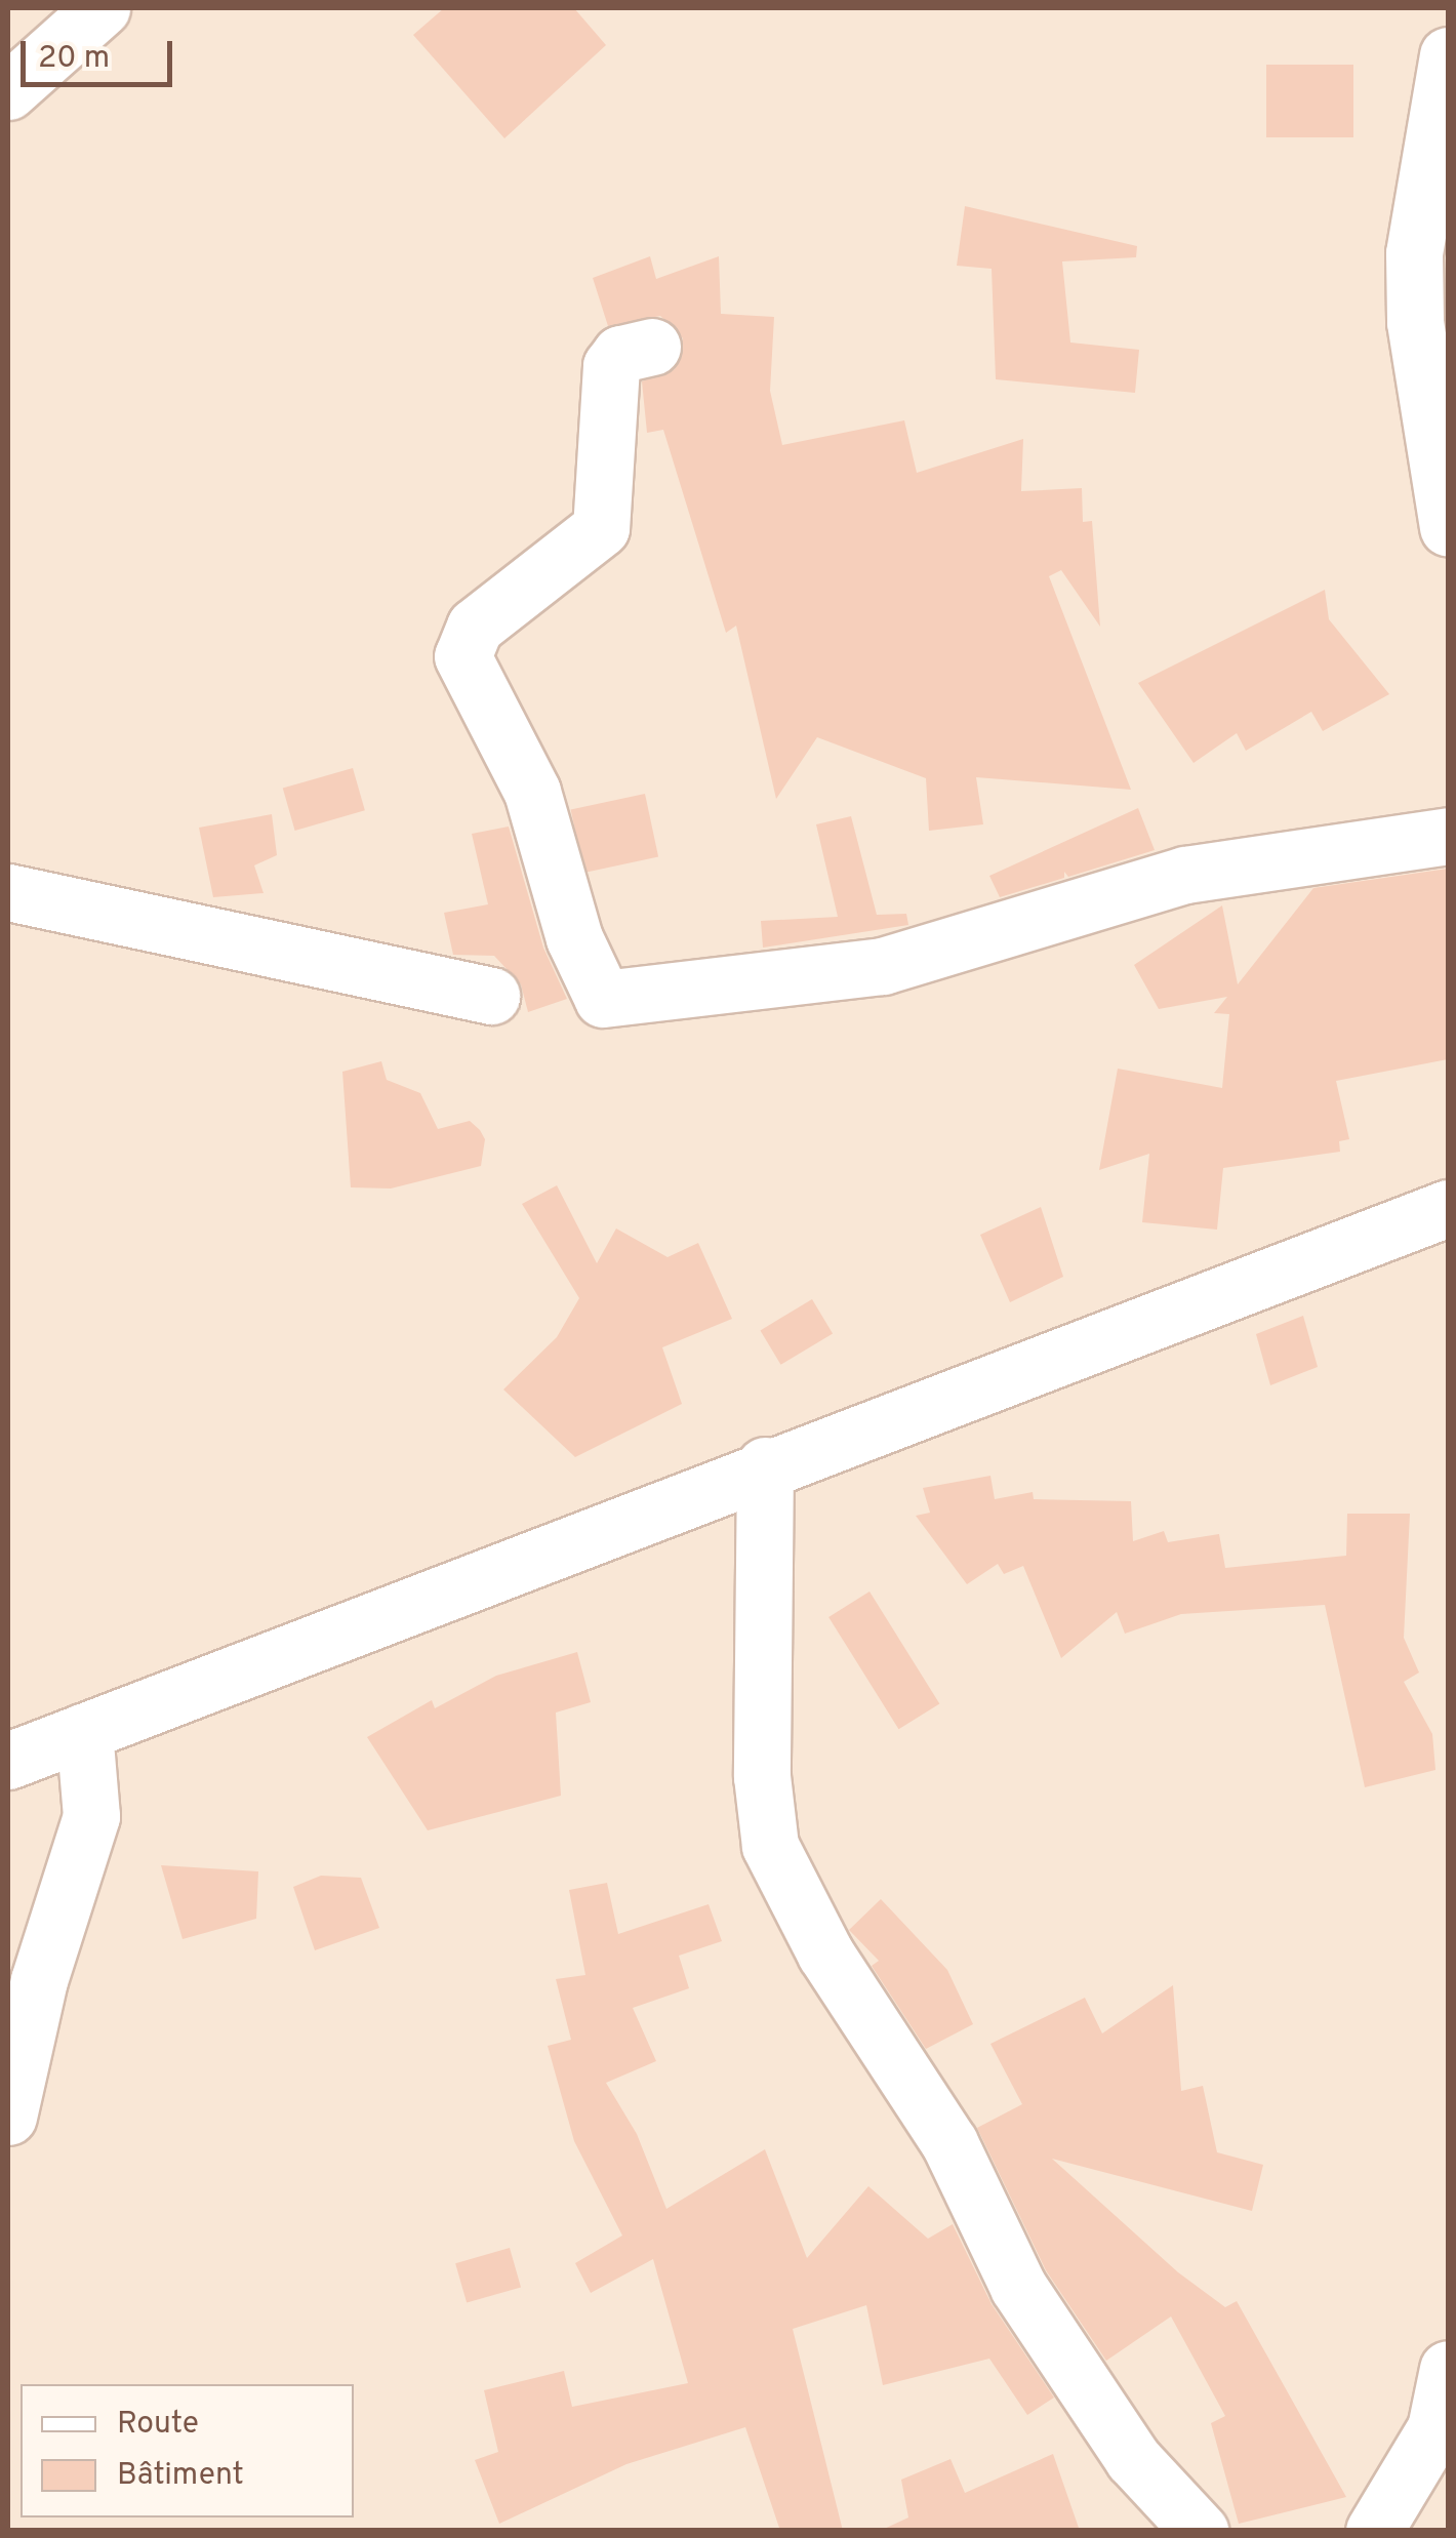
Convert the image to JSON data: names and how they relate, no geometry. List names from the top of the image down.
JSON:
{
  "legend": ["Route", "Bâtiment"],
  "scale_bar": "20 m"
}
